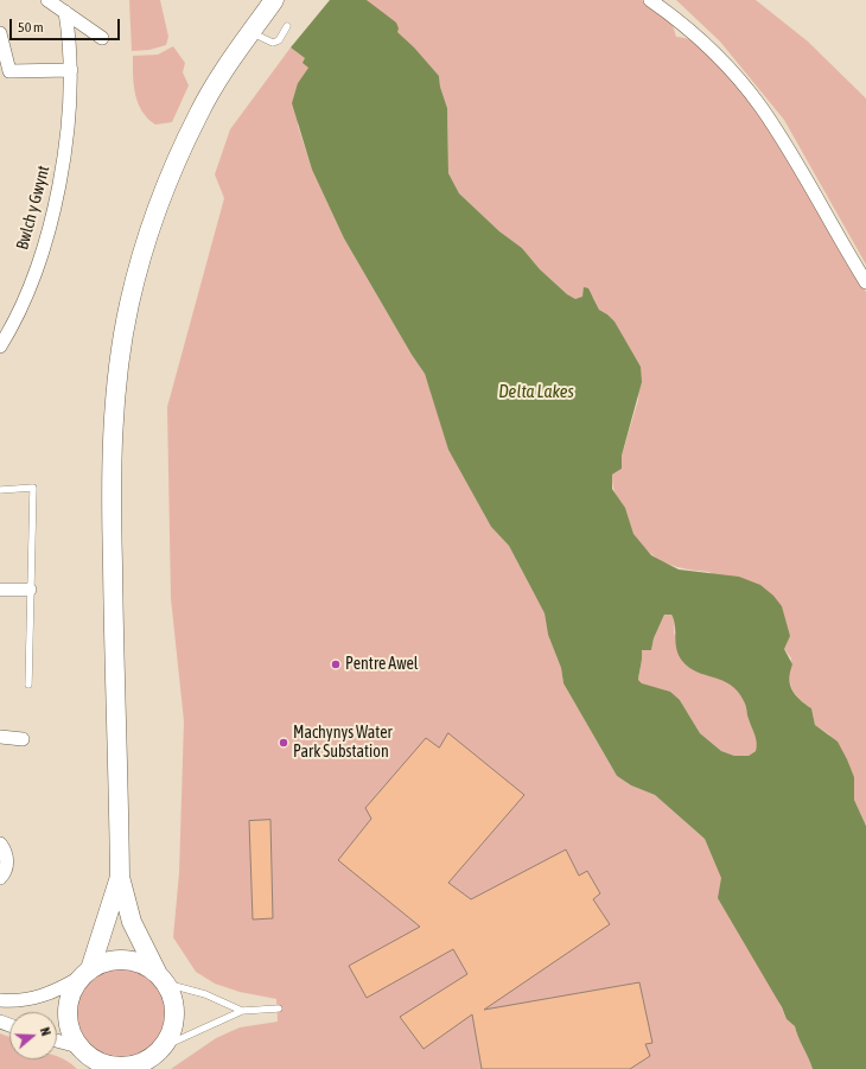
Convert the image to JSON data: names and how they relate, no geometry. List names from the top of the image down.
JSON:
{
  "streets": {
    "street": ["Bwlch y Gwynt"]
  },
  "water": ["Delta Lakes"],
  "places": ["Pentre Awel", "Machynys Water Park Substation"],
  "scale_bar": "50 m",
  "north": "right"
}
